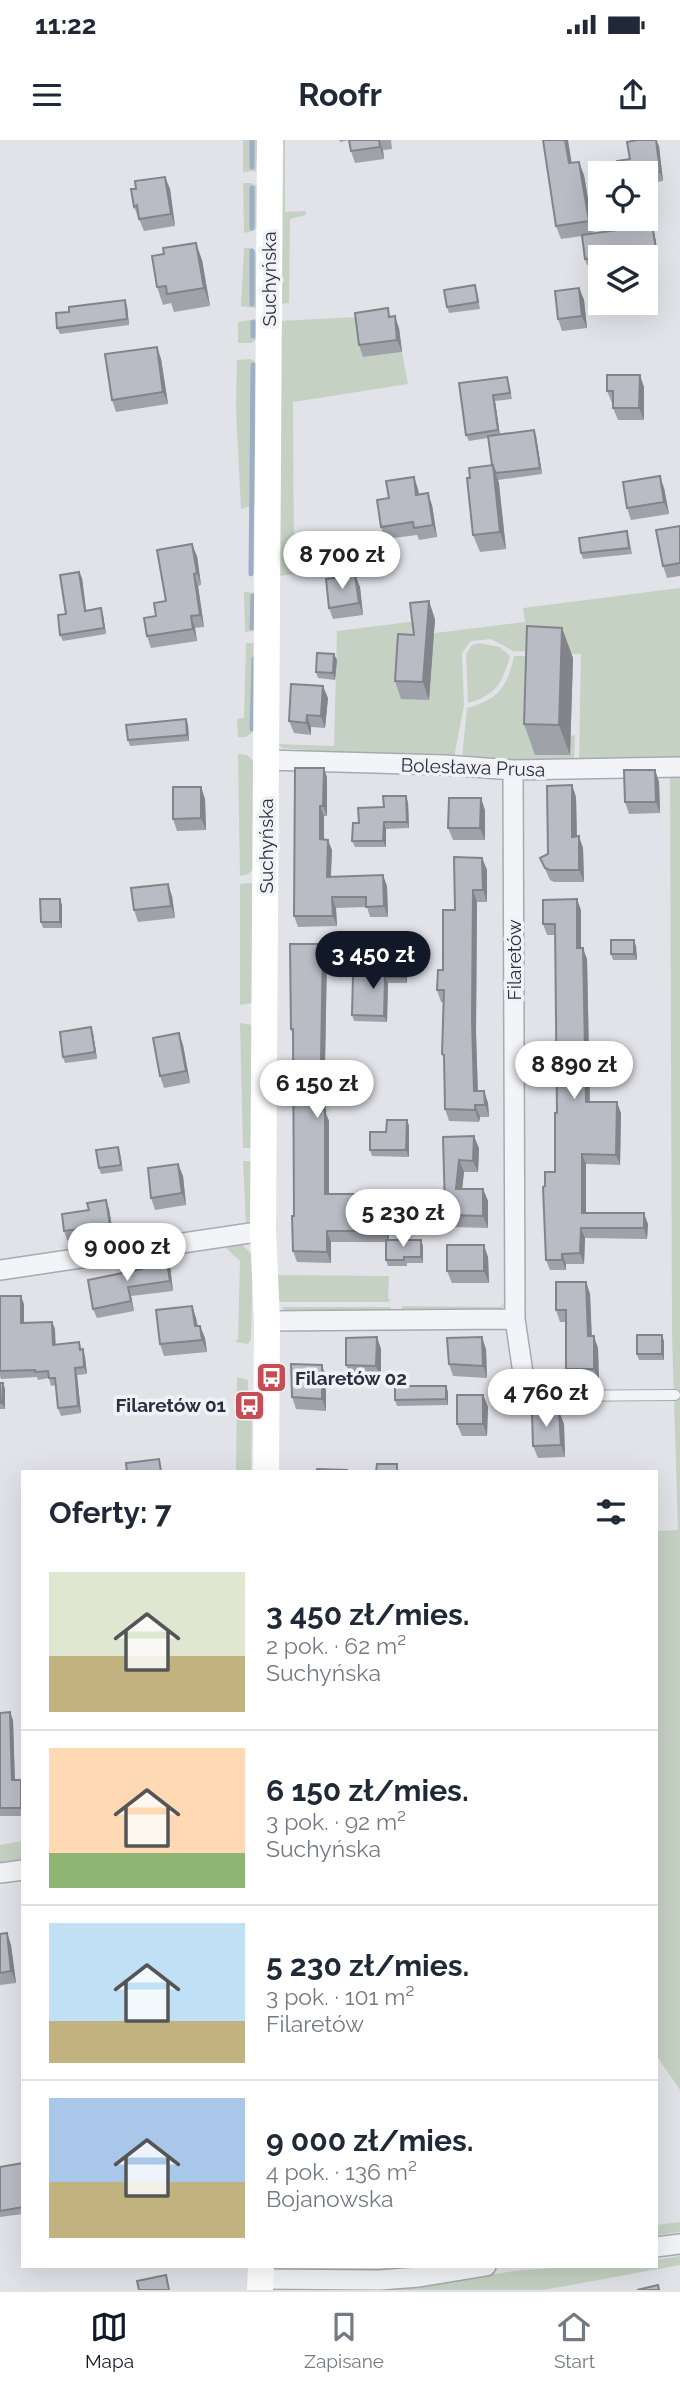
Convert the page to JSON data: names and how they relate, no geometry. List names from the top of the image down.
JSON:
{
  "streets": {
    "street": ["Suchyńska", "Bolesława Prusa", "Filaretów"]
  },
  "crossings": [
    ["Suchyńska", "Bolesława Prusa"],
    ["Bolesława Prusa", "Filaretów"]
  ],
  "places": {
    "bus stop": ["Filaretów 02", "Filaretów 01"]
  },
  "page": {
    "status": "11:22",
    "header": "Roofr",
    "price": [
      "8 700 zł",
      "3 450 zł",
      "8 890 zł",
      "6 150 zł",
      "5 230 zł",
      "9 000 zł",
      "4 760 zł"
    ],
    "heading": "Oferty: 7",
    "list": [
      {
        "name": "3 450 zł/mies.",
        "note": "2 pok. · 62 m² · Suchyńska"
      },
      {
        "name": "6 150 zł/mies.",
        "note": "3 pok. · 92 m² · Suchyńska"
      },
      {
        "name": "5 230 zł/mies.",
        "note": "3 pok. · 101 m² · Filaretów"
      },
      {
        "name": "9 000 zł/mies.",
        "note": "4 pok. · 136 m² · Bojanowska"
      }
    ],
    "tabs": ["Mapa", "Zapisane", "Start"]
  }
}
